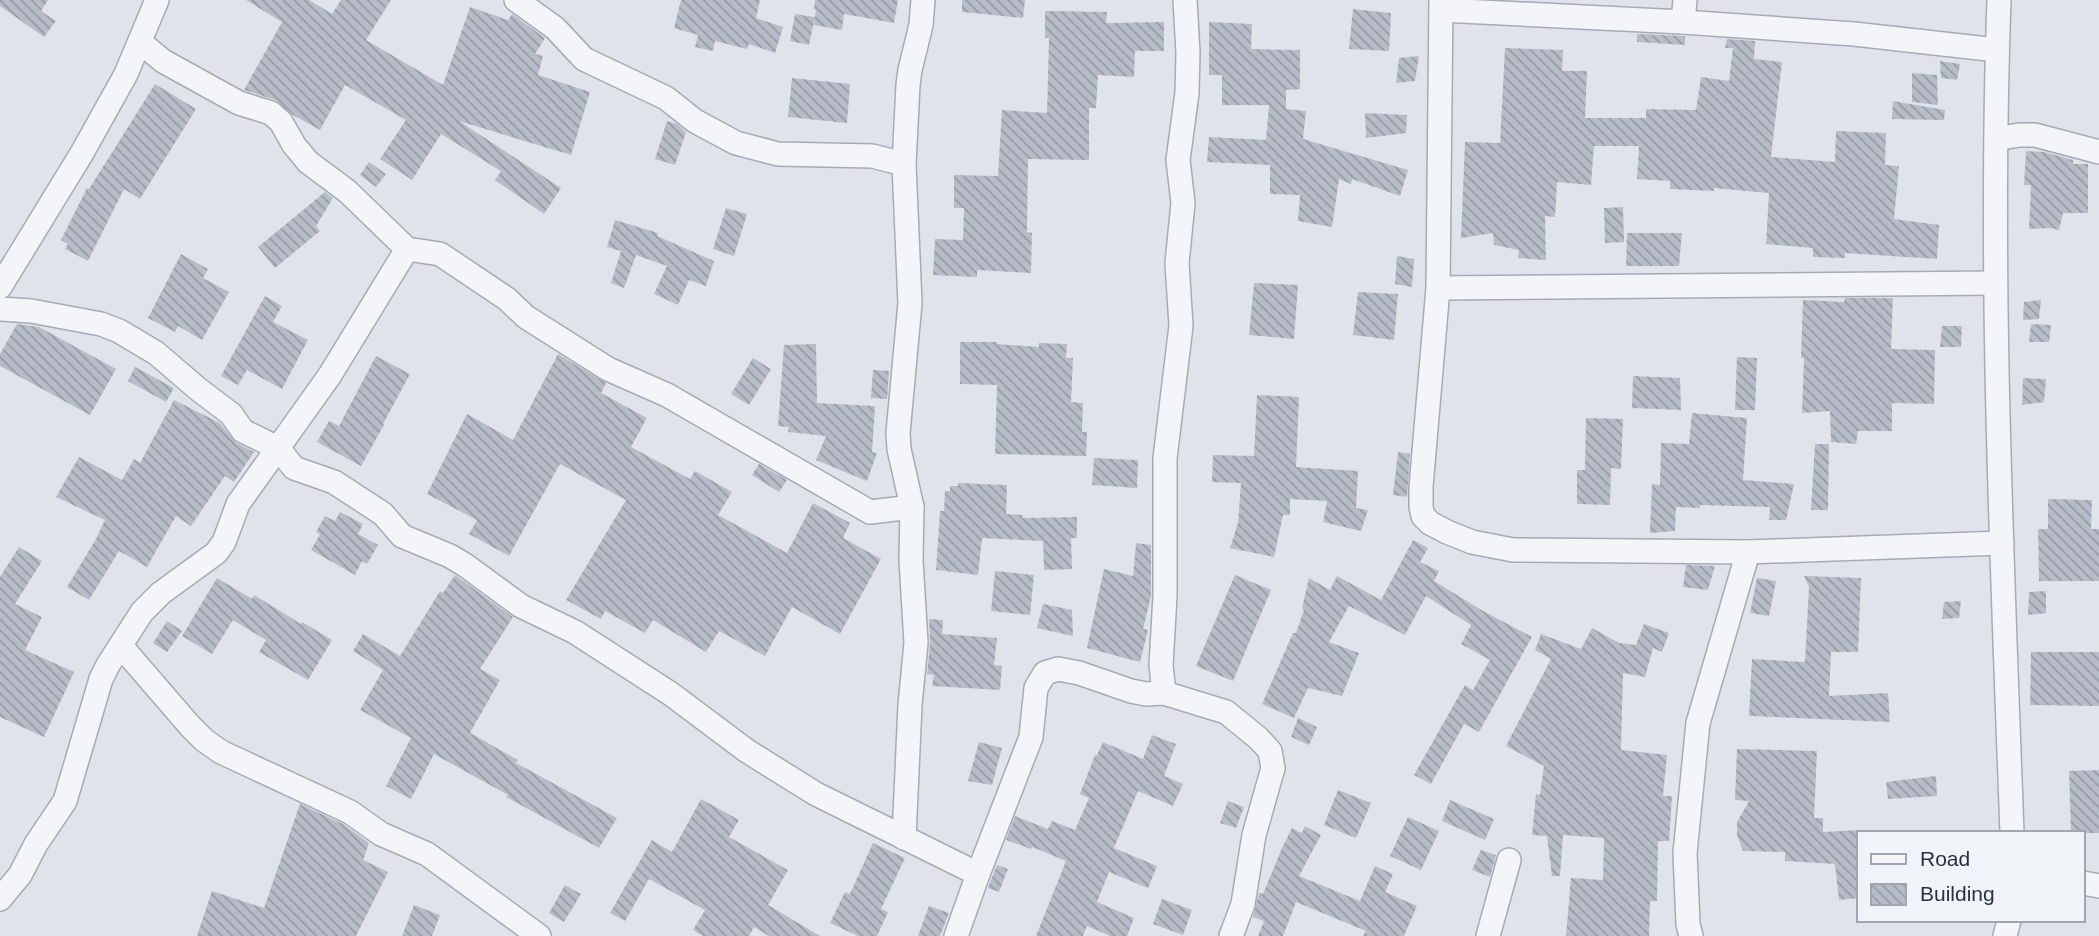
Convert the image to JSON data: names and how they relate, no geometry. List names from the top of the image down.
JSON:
{
  "legend": ["Road", "Building"]
}
